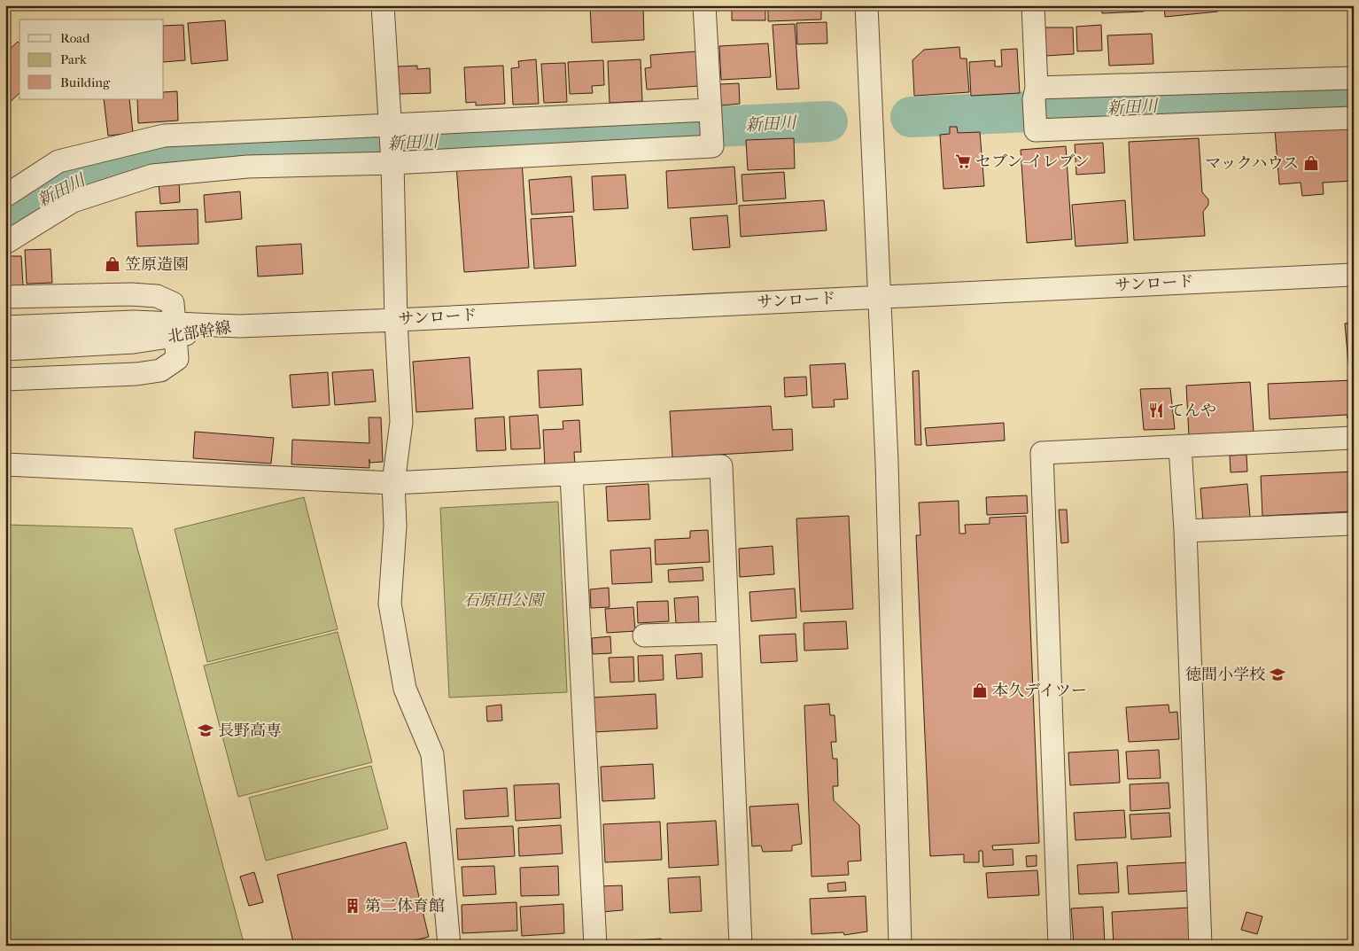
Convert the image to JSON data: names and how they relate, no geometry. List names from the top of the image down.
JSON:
{
  "streets": {
    "street": ["サンロード", "北部幹線"]
  },
  "crossings": [
    ["サンロード", "北部幹線"]
  ],
  "water": ["新田川"],
  "parks": ["石原田公園"],
  "places": {
    "supermarket": ["セブン-イレブン"],
    "shop": ["マックハウス", "笠原造園", "本久デイツー"],
    "restaurant": ["てんや"],
    "school or university": ["徳間小学校", "長野高専"],
    "building": ["第二体育館"]
  },
  "legend": ["Road", "Park", "Building"]
}
